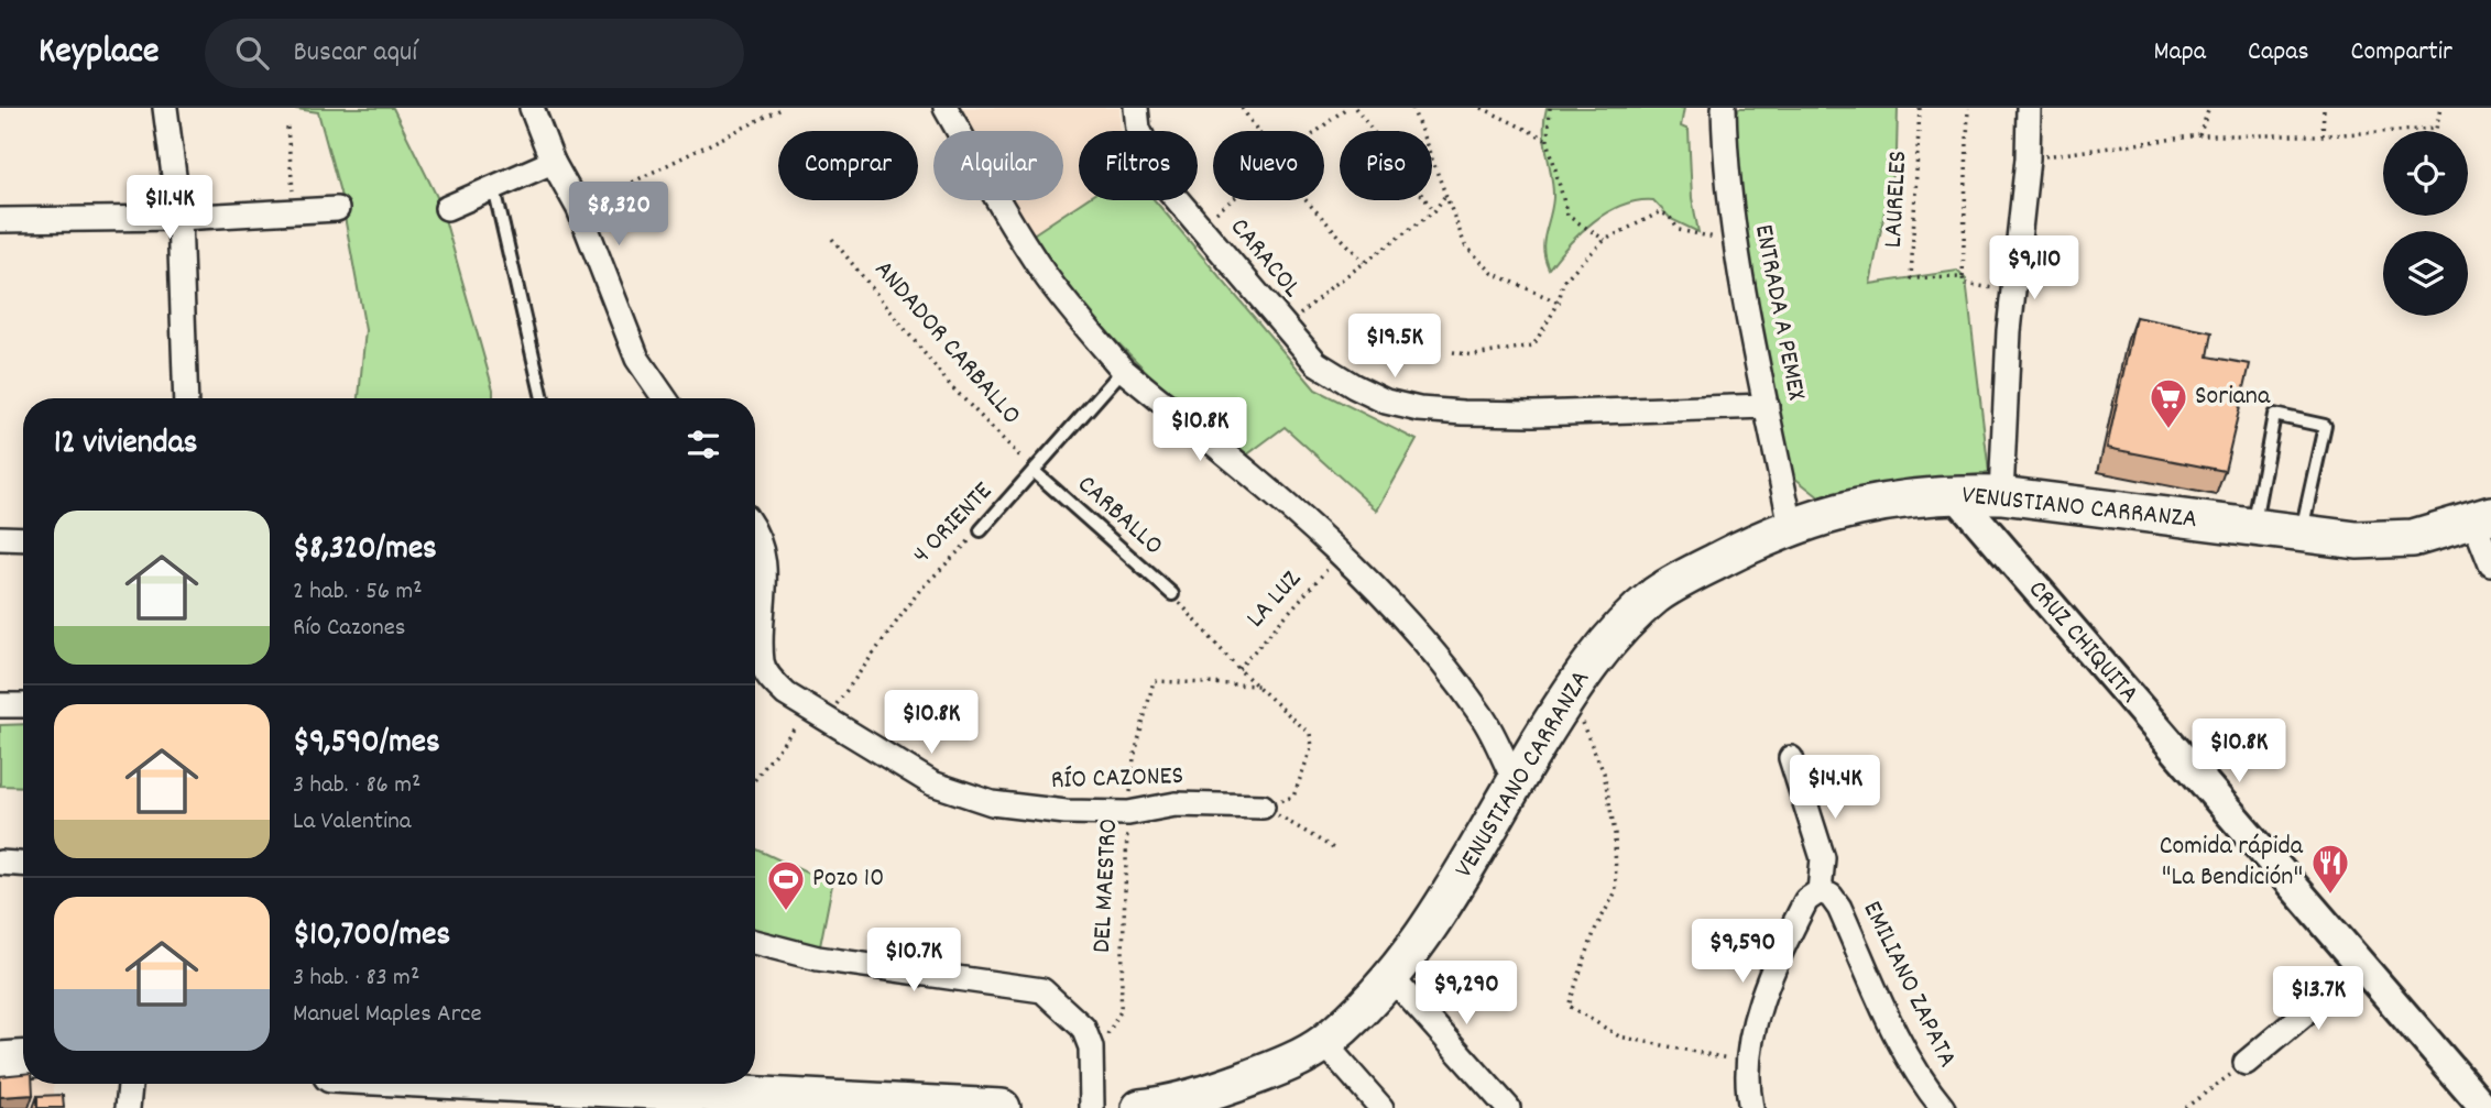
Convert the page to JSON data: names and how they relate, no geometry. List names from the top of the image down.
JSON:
{
  "streets": {
    "main road": ["VENUSTIANO CARRANZA"],
    "street": [
      "CARACOL",
      "ENTRADA A PEMEX",
      "CRUZ CHIQUITA",
      "RÍO CAZONES",
      "EMILIANO ZAPATA"
    ],
    "lane": ["CARBALLO", "4 ORIENTE"],
    "path": [
      "LAURELES",
      "ANDADOR CARBALLO",
      "LA LUZ",
      "DEL MAESTRO"
    ]
  },
  "crossings": [
    ["CARACOL", "ENTRADA A PEMEX"],
    ["ENTRADA A PEMEX", "VENUSTIANO CARRANZA"],
    ["ANDADOR CARBALLO", "CARBALLO"],
    ["ANDADOR CARBALLO", "4 ORIENTE"],
    ["VENUSTIANO CARRANZA", "CRUZ CHIQUITA"],
    ["CARBALLO", "4 ORIENTE"],
    ["4 ORIENTE", "RÍO CAZONES"],
    ["RÍO CAZONES", "DEL MAESTRO"]
  ],
  "places": {
    "supermarket": ["Soriana"],
    "restaurant": ["Comida rápida \"La Bendición\""],
    "sports": ["Pozo 10"]
  },
  "page": {
    "header": "Keyplace",
    "search": "Buscar aquí",
    "nav": ["Mapa", "Capas", "Compartir"],
    "chip": [
      "Comprar",
      "Alquilar",
      "Filtros",
      "Nuevo",
      "Piso"
    ],
    "price": [
      "$11.4K",
      "$8,320",
      "$9,110",
      "$19.5K",
      "$10.8K",
      "$10.8K",
      "$10.8K",
      "$14.4K",
      "$9,590",
      "$10.7K",
      "$9,290",
      "$13.7K"
    ],
    "heading": "12 viviendas",
    "list": [
      {
        "name": "$8,320/mes",
        "note": "2 hab. · 56 m² · Río Cazones"
      },
      {
        "name": "$9,590/mes",
        "note": "3 hab. · 86 m² · La Valentina"
      },
      {
        "name": "$10,700/mes",
        "note": "3 hab. · 83 m² · Manuel Maples Arce"
      }
    ]
  }
}
